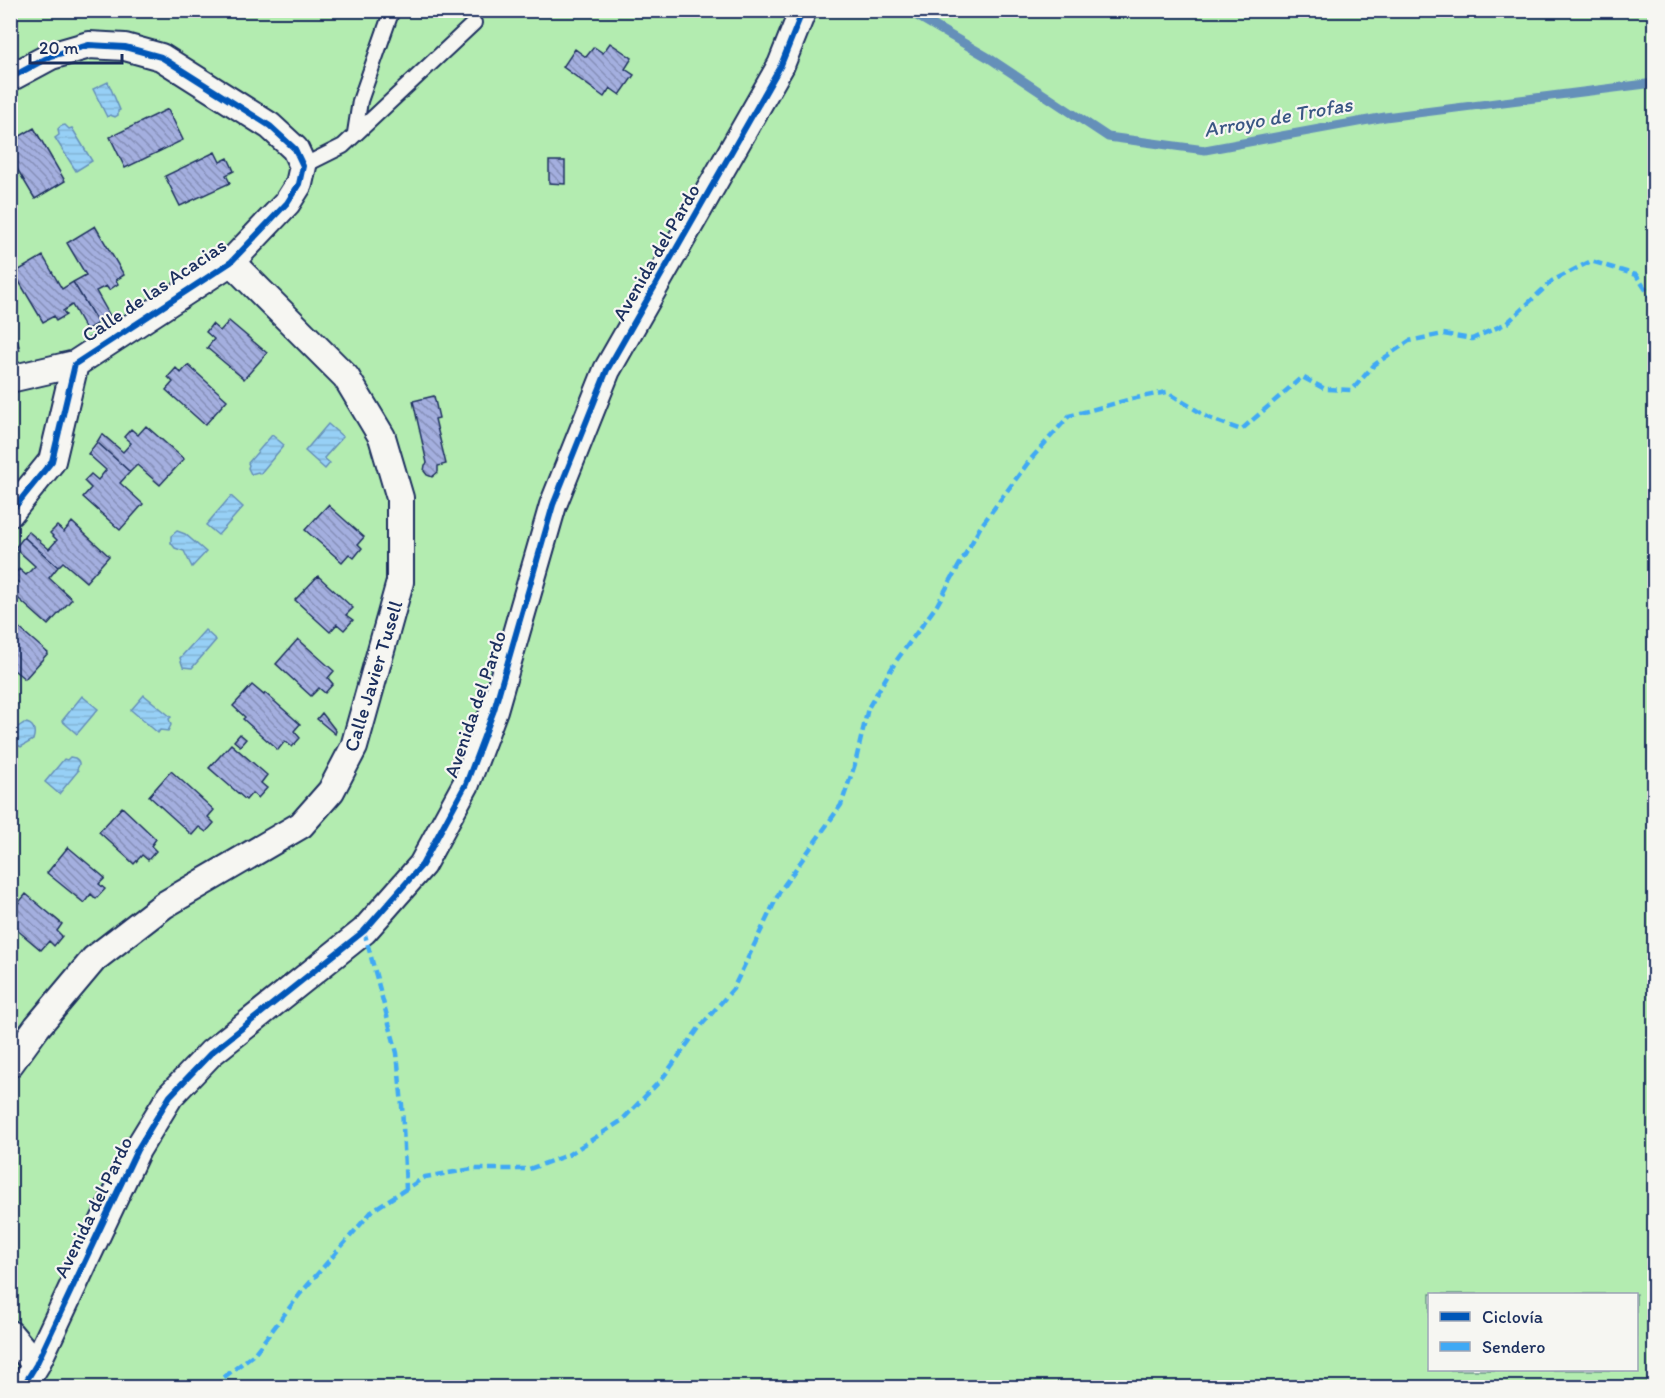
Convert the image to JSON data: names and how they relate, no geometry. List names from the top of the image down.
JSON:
{
  "streets": {
    "street": ["Avenida del Pardo", "Calle de las Acacias", "Calle Javier Tusell"]
  },
  "crossings": [
    ["Calle de las Acacias", "Calle Javier Tusell"]
  ],
  "water": ["Arroyo de Trofas"],
  "legend": ["Ciclovía", "Sendero"],
  "scale_bar": "20 m"
}
